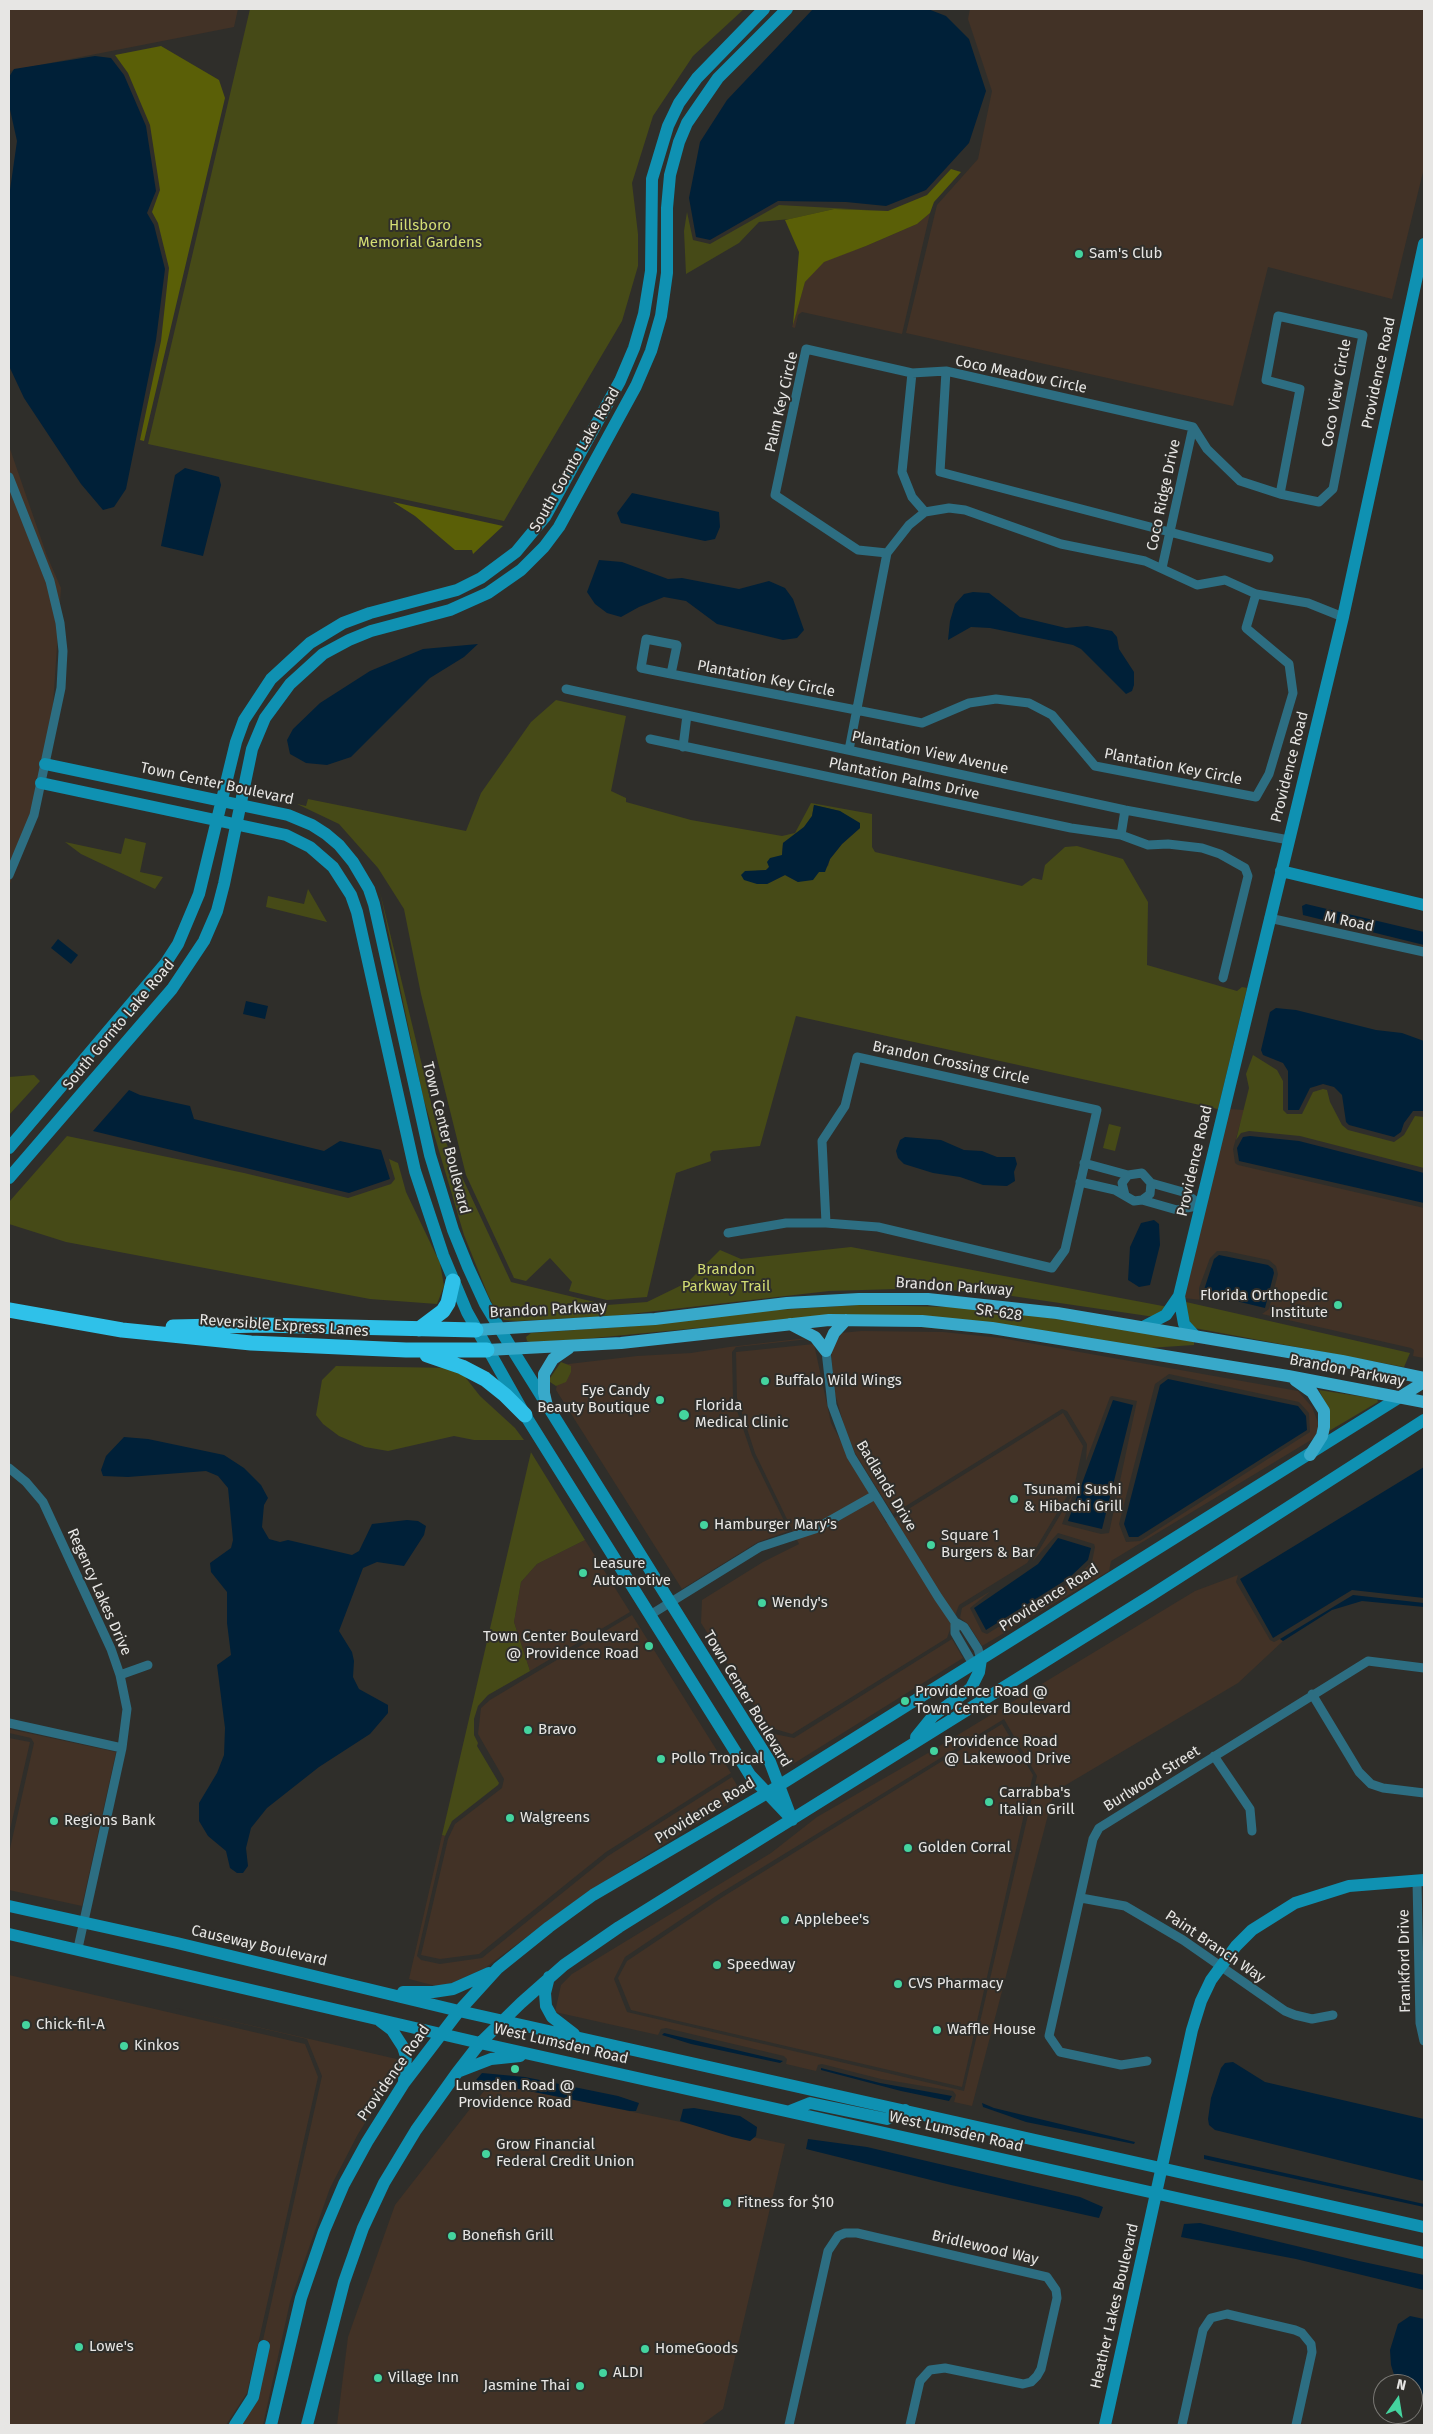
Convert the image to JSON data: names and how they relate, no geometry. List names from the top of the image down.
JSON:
{
  "streets": {
    "highway": ["Reversible Express Lanes"],
    "main road": ["Providence Road", "Brandon Parkway", "SR-628"],
    "street": [
      "Coco Meadow Circle",
      "Coco View Circle",
      "Palm Key Circle",
      "South Gornto Lake Road",
      "Coco Ridge Drive",
      "Plantation Key Circle",
      "Plantation View Avenue",
      "Plantation Palms Drive",
      "Town Center Boulevard",
      "M Road",
      "Brandon Crossing Circle",
      "Badlands Drive",
      "Regency Lakes Drive",
      "Burlwood Street",
      "Causeway Boulevard",
      "Paint Branch Way",
      "Frankford Drive",
      "West Lumsden Road",
      "Bridlewood Way",
      "Heather Lakes Boulevard"
    ]
  },
  "crossings": [
    ["Providence Road", "Plantation View Avenue"],
    ["Providence Road", "Town Center Boulevard"],
    ["Providence Road", "M Road"],
    ["Providence Road", "Brandon Parkway"],
    ["Providence Road", "Badlands Drive"],
    ["Providence Road", "Causeway Boulevard"],
    ["Coco Meadow Circle", "Coco Ridge Drive"],
    ["South Gornto Lake Road", "Town Center Boulevard"],
    ["Town Center Boulevard", "Brandon Parkway"],
    ["Brandon Parkway", "SR-628"],
    ["Brandon Parkway", "Reversible Express Lanes"],
    ["Regency Lakes Drive", "Causeway Boulevard"],
    ["Burlwood Street", "Paint Branch Way"],
    ["Causeway Boulevard", "West Lumsden Road"],
    ["Paint Branch Way", "Heather Lakes Boulevard"],
    ["Frankford Drive", "Heather Lakes Boulevard"],
    ["West Lumsden Road", "Heather Lakes Boulevard"]
  ],
  "parks": ["Hillsboro Memorial Gardens", "Brandon Parkway Trail"],
  "places": [
    "Sam's Club",
    "Florida Orthopedic Institute",
    "Buffalo Wild Wings",
    "Eye Candy Beauty Boutique",
    "Florida Medical Clinic",
    "Tsunami Sushi & Hibachi Grill",
    "Hamburger Mary's",
    "Square 1 Burgers & Bar",
    "Leasure Automotive",
    "Wendy's",
    "Town Center Boulevard @ Providence Road",
    "Providence Road @ Town Center Boulevard",
    "Bravo",
    "Providence Road @ Lakewood Drive",
    "Pollo Tropical",
    "Carrabba's Italian Grill",
    "Walgreens",
    "Regions Bank",
    "Golden Corral",
    "Applebee's",
    "Speedway",
    "CVS Pharmacy",
    "Chick-fil-A",
    "Waffle House",
    "Kinkos",
    "Lumsden Road @ Providence Road",
    "Grow Financial Federal Credit Union",
    "Fitness for $10",
    "Bonefish Grill",
    "Lowe's",
    "HomeGoods",
    "ALDI",
    "Village Inn",
    "Jasmine Thai"
  ],
  "north": "top"
}
